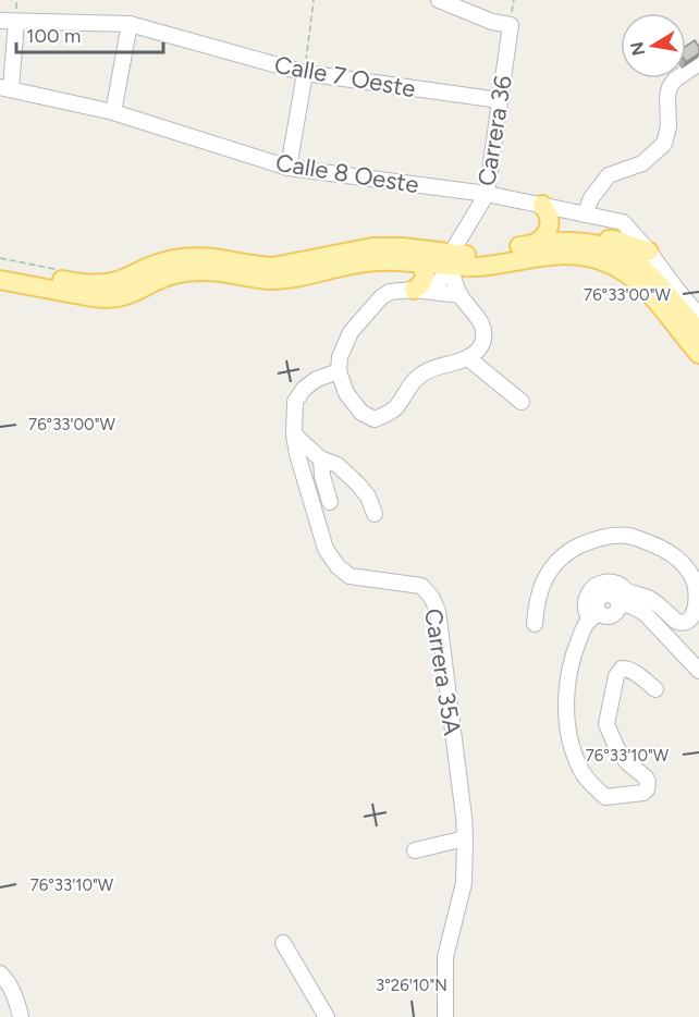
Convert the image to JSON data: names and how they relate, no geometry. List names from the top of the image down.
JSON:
{
  "streets": {
    "street": [
      "Calle 7 Oeste",
      "Carrera 36",
      "Calle 8 Oeste",
      "Carrera 35A"
    ]
  },
  "crossings": [
    ["Calle 7 Oeste", "Carrera 36"],
    ["Carrera 36", "Calle 8 Oeste"]
  ],
  "scale_bar": "100 m",
  "north": "left",
  "coordinates": ["76°33'00\"W", "76°33'10\"W", "3°26'10\"N"]
}
